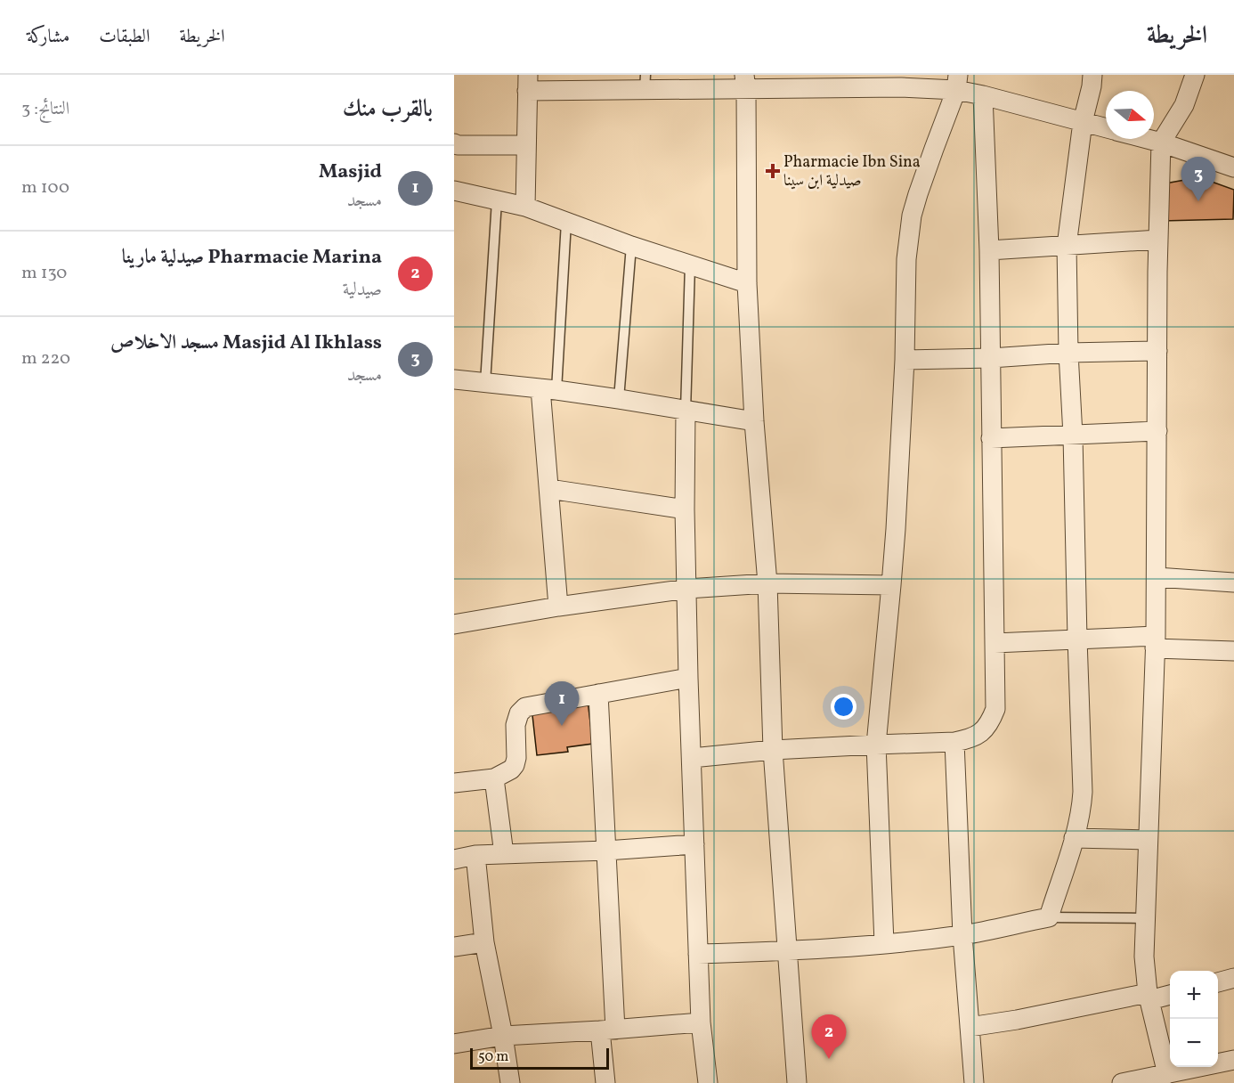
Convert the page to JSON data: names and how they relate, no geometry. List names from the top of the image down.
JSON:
{
  "places": {
    "health": ["Pharmacie Ibn Sina صيدلية ابن سينا"]
  },
  "scale_bar": "50 m",
  "north": "right",
  "page": {
    "header": "الخريطة",
    "nav": ["الخريطة", "الطبقات", "مشاركة"],
    "heading": ["بالقرب منك", "النتائج: 3"],
    "list": [
      {
        "mark": "1",
        "name": "Masjid",
        "note": "مسجد",
        "value": "100 m"
      },
      {
        "mark": "2",
        "name": "Pharmacie Marina صيدلية مارينا",
        "note": "صيدلية",
        "value": "130 m"
      },
      {
        "mark": "3",
        "name": "Masjid Al Ikhlass مسجد الاخلاص",
        "note": "مسجد",
        "value": "220 m"
      }
    ],
    "pins": ["3", "1", "2"],
    "map_buttons": ["+", "−"],
    "scale": "50 m"
  }
}
